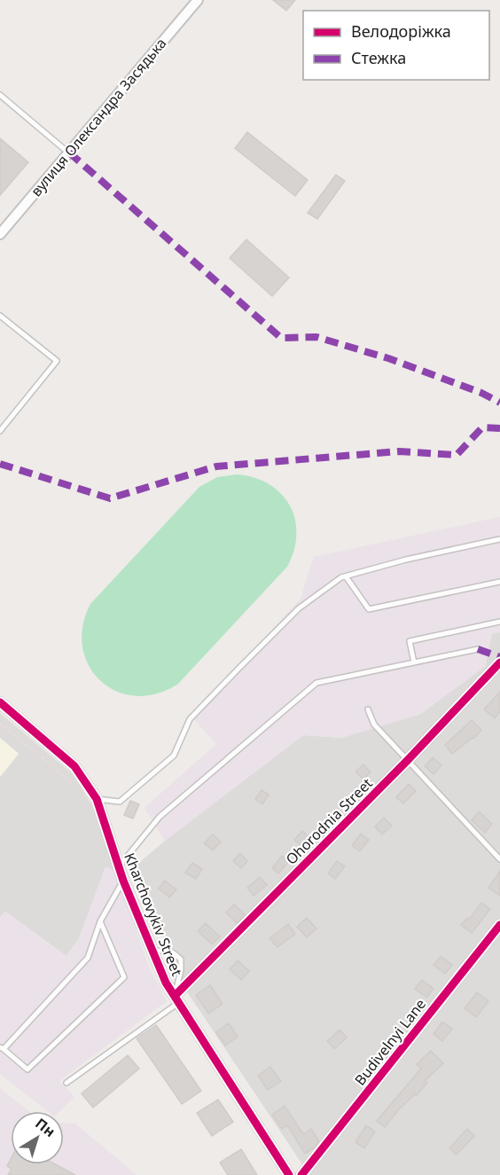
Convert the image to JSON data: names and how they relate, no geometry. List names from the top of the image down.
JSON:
{
  "streets": {
    "street": [
      "вулиця Олександра Засядька",
      "Ohorodnia Street",
      "Kharchovykiv Street",
      "Budivelnyi Lane"
    ]
  },
  "crossings": [
    ["Ohorodnia Street", "Kharchovykiv Street"]
  ],
  "legend": ["Велодоріжка", "Стежка"],
  "north": "top right"
}
